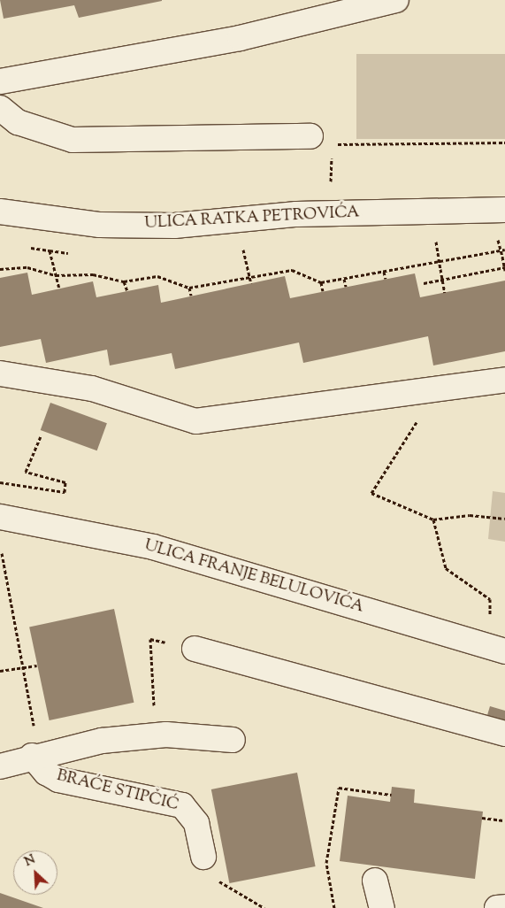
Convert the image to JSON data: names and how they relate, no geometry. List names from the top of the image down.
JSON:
{
  "streets": {
    "street": ["ULICA RATKA PETROVIĆA", "ULICA FRANJE BELULOVIĆA", "BRAĆE STIPČIĆ"]
  },
  "north": "top left"
}
